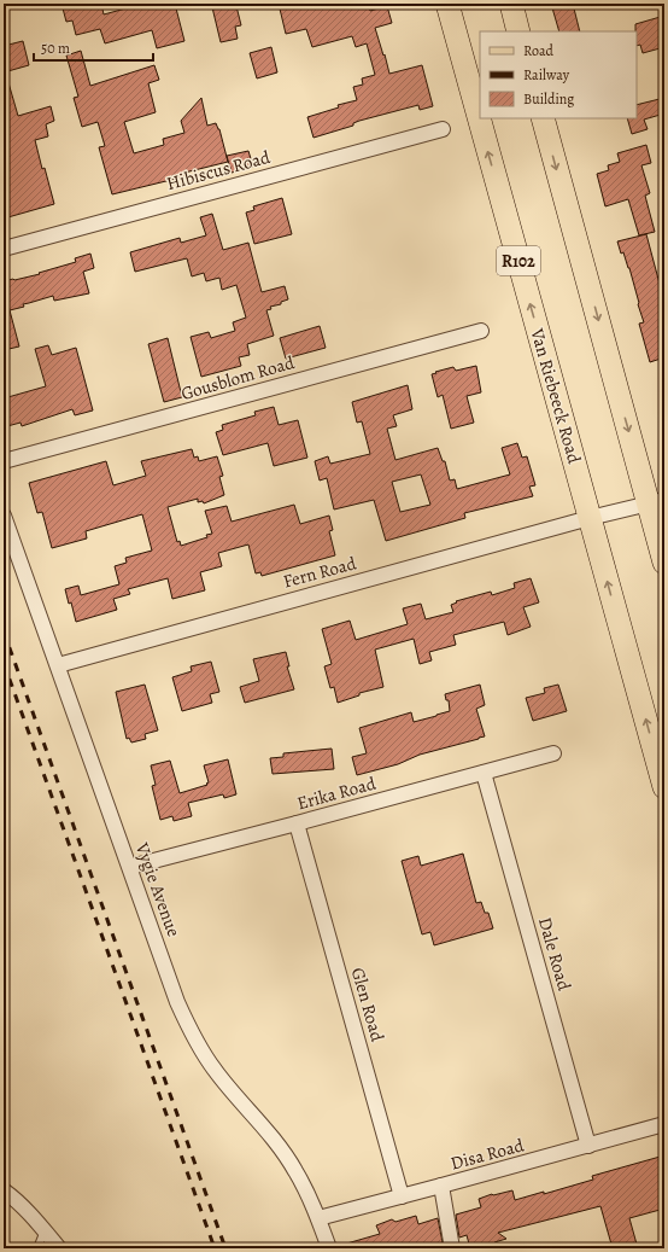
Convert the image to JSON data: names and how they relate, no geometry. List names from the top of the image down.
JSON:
{
  "streets": {
    "main road": ["R102", "Van Riebeeck Road"],
    "street": [
      "Hibiscus Road",
      "Gousblom Road",
      "Fern Road",
      "Erika Road",
      "Vygie Avenue",
      "Dale Road",
      "Glen Road",
      "Disa Road"
    ]
  },
  "crossings": [
    ["Van Riebeeck Road", "Fern Road"],
    ["Fern Road", "Vygie Avenue"],
    ["Erika Road", "Vygie Avenue"],
    ["Erika Road", "Dale Road"],
    ["Erika Road", "Glen Road"],
    ["Vygie Avenue", "Disa Road"],
    ["Dale Road", "Disa Road"],
    ["Glen Road", "Disa Road"]
  ],
  "legend": ["Road", "Railway", "Building"],
  "scale_bar": "50 m"
}
